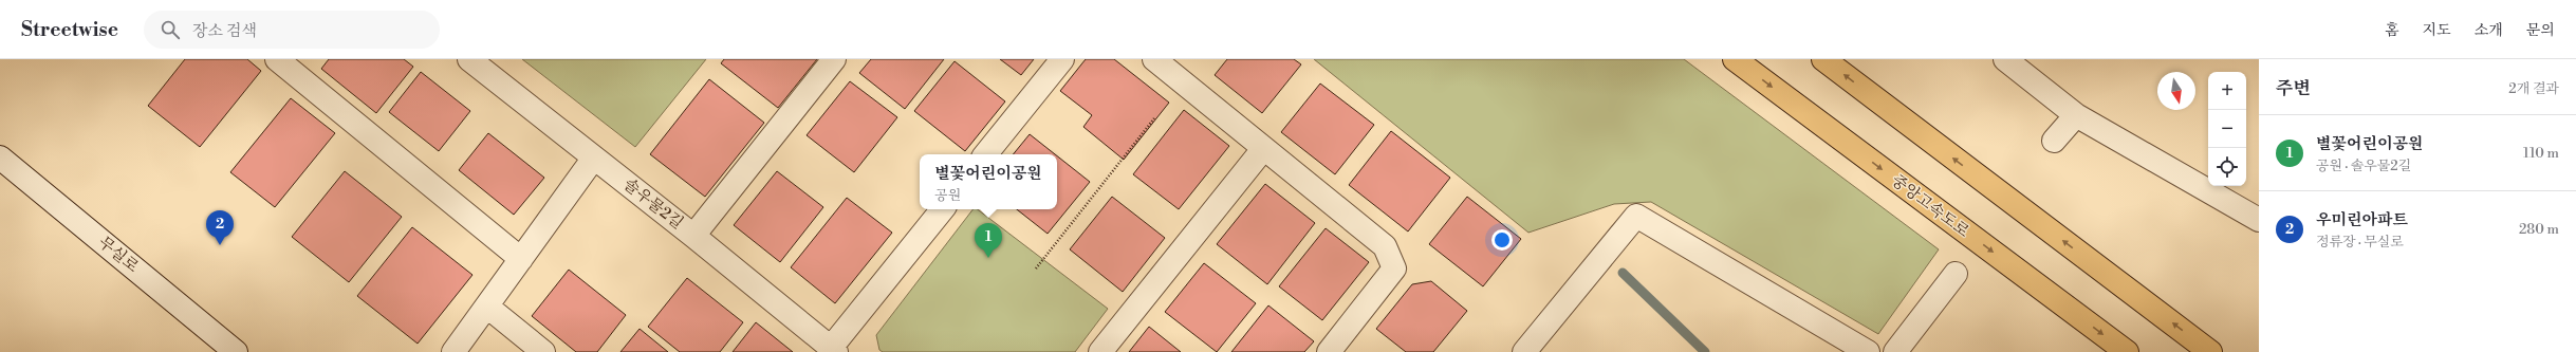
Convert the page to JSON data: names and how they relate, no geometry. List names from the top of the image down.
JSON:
{
  "streets": {
    "highway": ["중앙고속도로"],
    "street": ["솔우물2길", "무실로"]
  },
  "north": "bottom",
  "page": {
    "header": "Streetwise",
    "search": "장소 검색",
    "nav": [
      "홈",
      "지도",
      "소개",
      "문의"
    ],
    "heading": ["주변", "2개 결과"],
    "map_buttons": ["+", "−"],
    "list": [
      {
        "mark": "1",
        "name": "별꽃어린이공원",
        "note": "공원 · 솔우물2길",
        "value": "110 m"
      },
      {
        "mark": "2",
        "name": "우미린아파트",
        "note": "정류장 · 무실로",
        "value": "280 m"
      }
    ],
    "popup": ["별꽃어린이공원", "공원"],
    "pins": ["2", "1"]
  }
}
